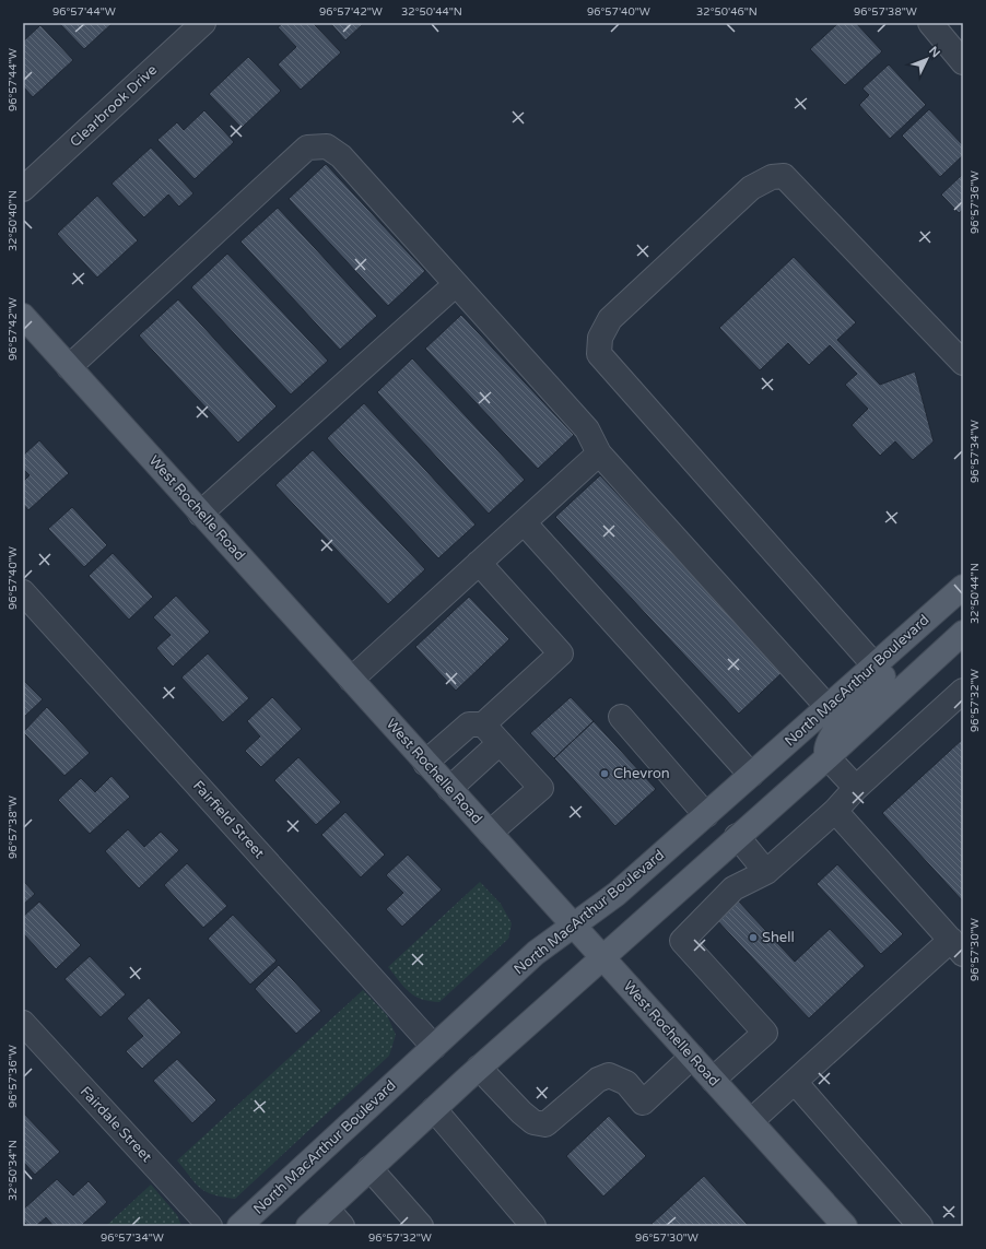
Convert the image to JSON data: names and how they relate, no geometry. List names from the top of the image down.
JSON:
{
  "streets": {
    "main road": ["West Rochelle Road", "North MacArthur Boulevard"],
    "street": ["Clearbrook Drive", "Fairfield Street", "Fairdale Street"]
  },
  "crossings": [
    ["West Rochelle Road", "North MacArthur Boulevard"],
    ["North MacArthur Boulevard", "Fairfield Street"]
  ],
  "places": ["Chevron", "Shell"],
  "north": "top right",
  "coordinates": [
    "96°57'44\"W",
    "96°57'42\"W",
    "32°50'44\"N",
    "96°57'40\"W",
    "32°50'46\"N",
    "96°57'38\"W",
    "96°57'36\"W",
    "32°50'40\"N",
    "96°57'34\"W",
    "96°57'32\"W",
    "96°57'30\"W",
    "32°50'34\"N"
  ]
}
